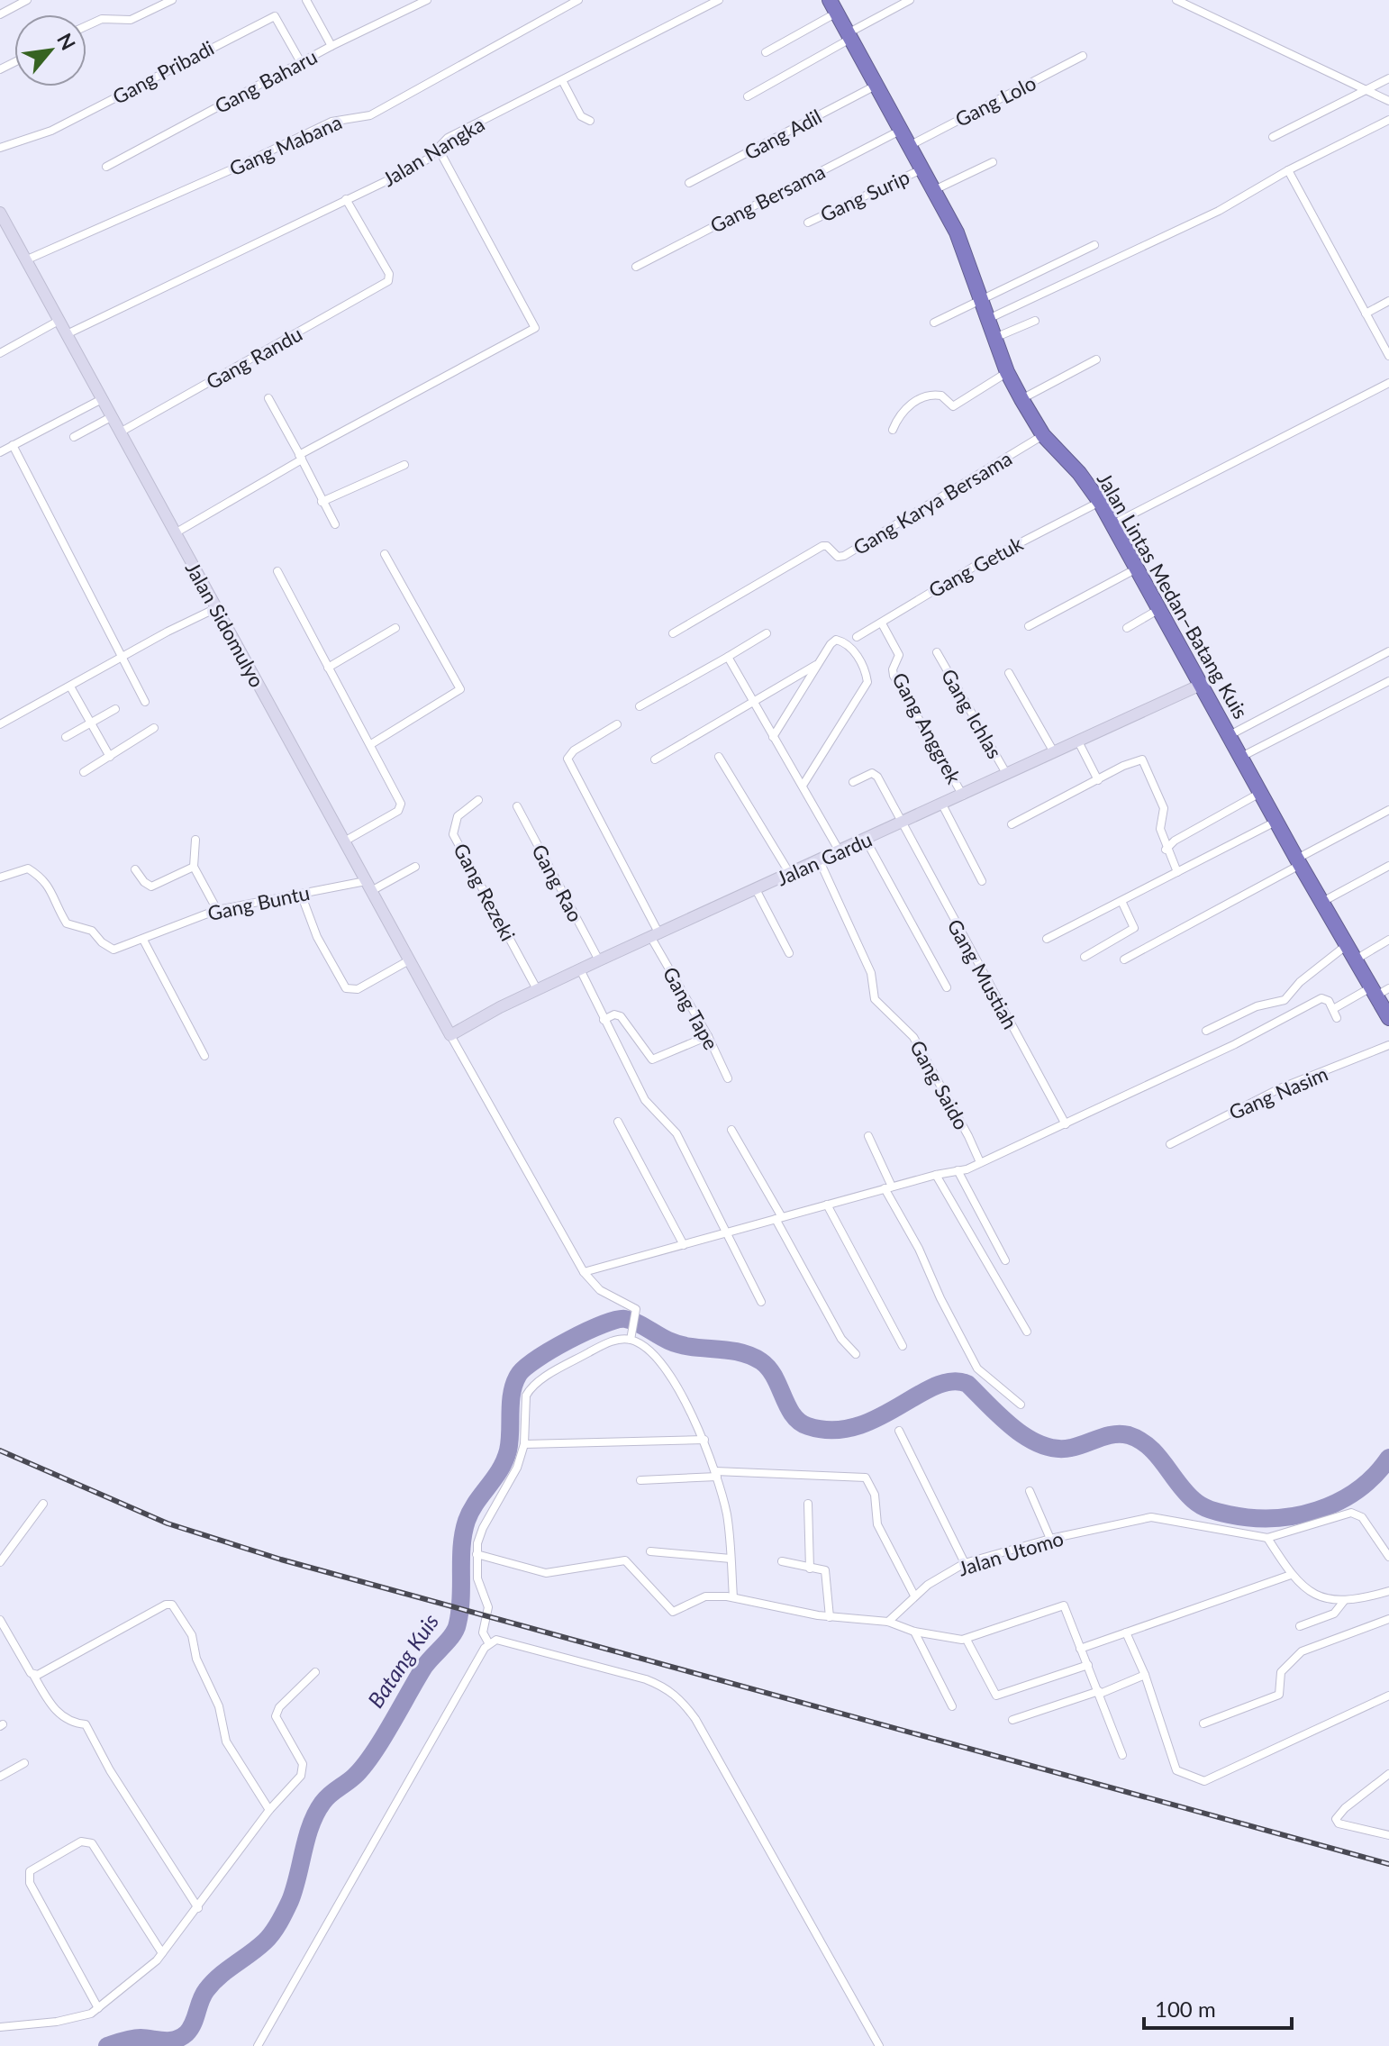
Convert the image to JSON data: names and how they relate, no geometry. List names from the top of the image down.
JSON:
{
  "streets": {
    "highway": ["Jalan Lintas Medan–Batang Kuis"],
    "street": [
      "Gang Pribadi",
      "Gang Baharu",
      "Gang Lolo",
      "Gang Adil",
      "Gang Mabana",
      "Jalan Nangka",
      "Gang Surip",
      "Gang Bersama",
      "Gang Randu",
      "Gang Karya Bersama",
      "Gang Getuk",
      "Jalan Sidomulyo",
      "Gang Ichlas",
      "Gang Anggrek",
      "Jalan Gardu",
      "Gang Rao",
      "Gang Rezeki",
      "Gang Buntu",
      "Gang Mustiah",
      "Gang Tape",
      "Gang Saido",
      "Gang Nasim",
      "Jalan Utomo"
    ]
  },
  "crossings": [
    ["Gang Pribadi", "Gang Baharu"],
    ["Gang Lolo", "Jalan Lintas Medan–Batang Kuis"],
    ["Gang Adil", "Jalan Lintas Medan–Batang Kuis"],
    ["Gang Mabana", "Jalan Sidomulyo"],
    ["Jalan Nangka", "Gang Randu"],
    ["Jalan Nangka", "Jalan Sidomulyo"],
    ["Gang Surip", "Jalan Lintas Medan–Batang Kuis"],
    ["Gang Bersama", "Jalan Lintas Medan–Batang Kuis"],
    ["Gang Randu", "Jalan Sidomulyo"],
    ["Gang Karya Bersama", "Jalan Lintas Medan–Batang Kuis"],
    ["Gang Getuk", "Jalan Lintas Medan–Batang Kuis"],
    ["Gang Getuk", "Gang Anggrek"],
    ["Jalan Lintas Medan–Batang Kuis", "Jalan Gardu"],
    ["Jalan Sidomulyo", "Jalan Gardu"],
    ["Jalan Sidomulyo", "Gang Buntu"],
    ["Gang Ichlas", "Jalan Gardu"],
    ["Gang Anggrek", "Jalan Gardu"],
    ["Jalan Gardu", "Gang Rao"],
    ["Jalan Gardu", "Gang Rezeki"],
    ["Jalan Gardu", "Gang Mustiah"],
    ["Jalan Gardu", "Gang Tape"],
    ["Jalan Gardu", "Gang Saido"]
  ],
  "water": ["Batang Kuis"],
  "scale_bar": "100 m",
  "north": "top right"
}
